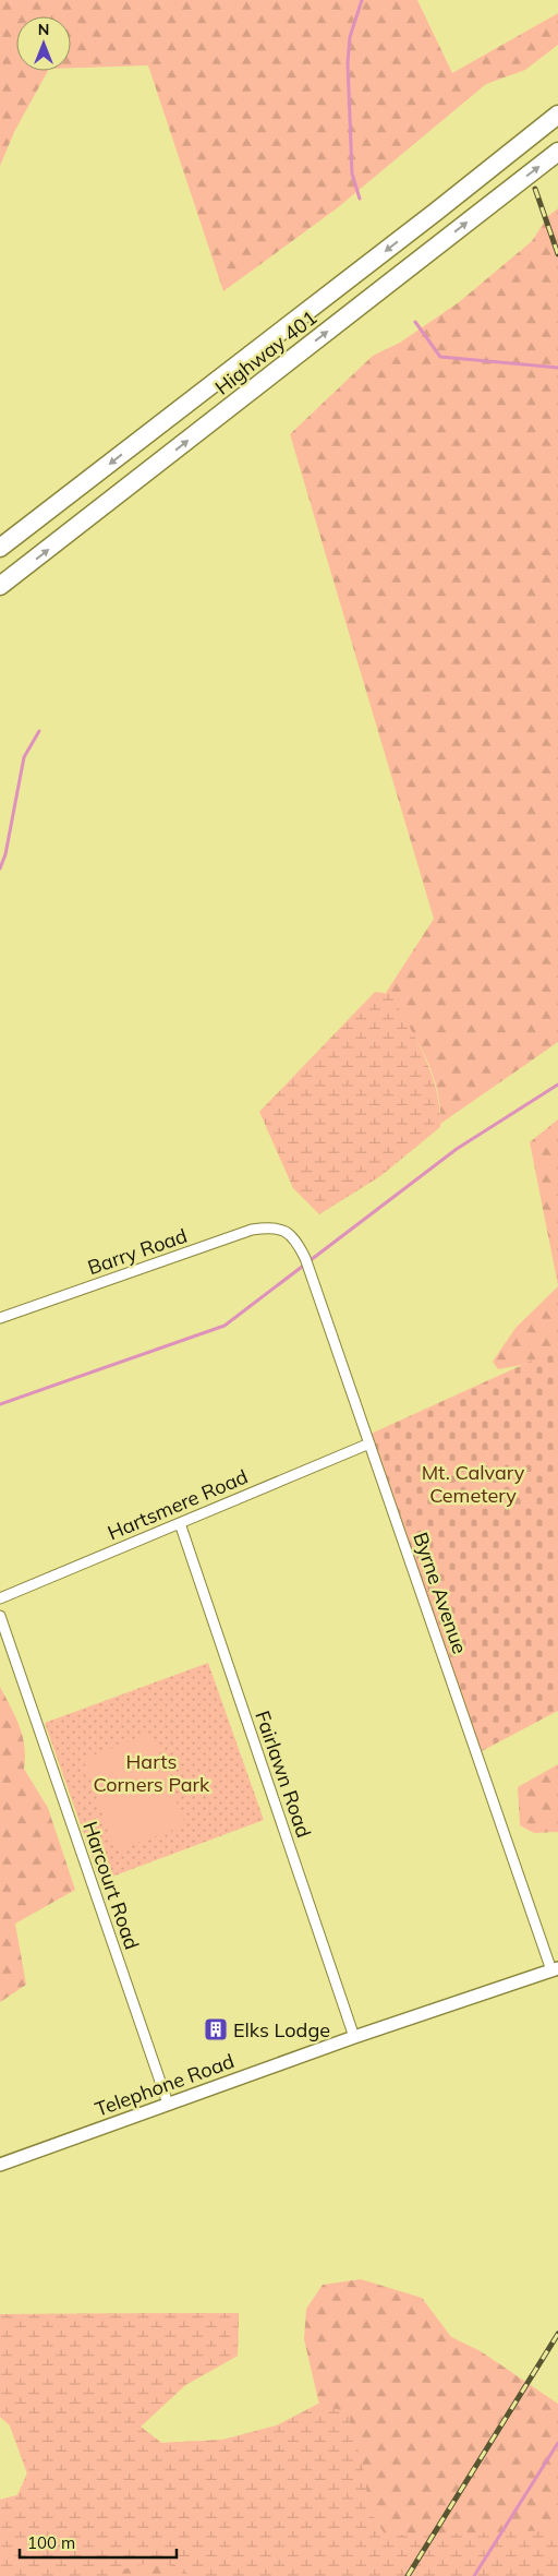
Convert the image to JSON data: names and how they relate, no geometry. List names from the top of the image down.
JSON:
{
  "streets": {
    "highway": ["Highway 401"],
    "street": [
      "Barry Road",
      "Hartsmere Road",
      "Byrne Avenue",
      "Fairlawn Road",
      "Harcourt Road",
      "Telephone Road"
    ]
  },
  "crossings": [
    ["Barry Road", "Byrne Avenue"],
    ["Hartsmere Road", "Byrne Avenue"],
    ["Hartsmere Road", "Fairlawn Road"],
    ["Byrne Avenue", "Telephone Road"],
    ["Fairlawn Road", "Telephone Road"],
    ["Harcourt Road", "Telephone Road"]
  ],
  "parks": ["Mt. Calvary Cemetery", "Harts Corners Park"],
  "places": {
    "building": ["Elks Lodge"]
  },
  "scale_bar": "100 m",
  "north": "top"
}
